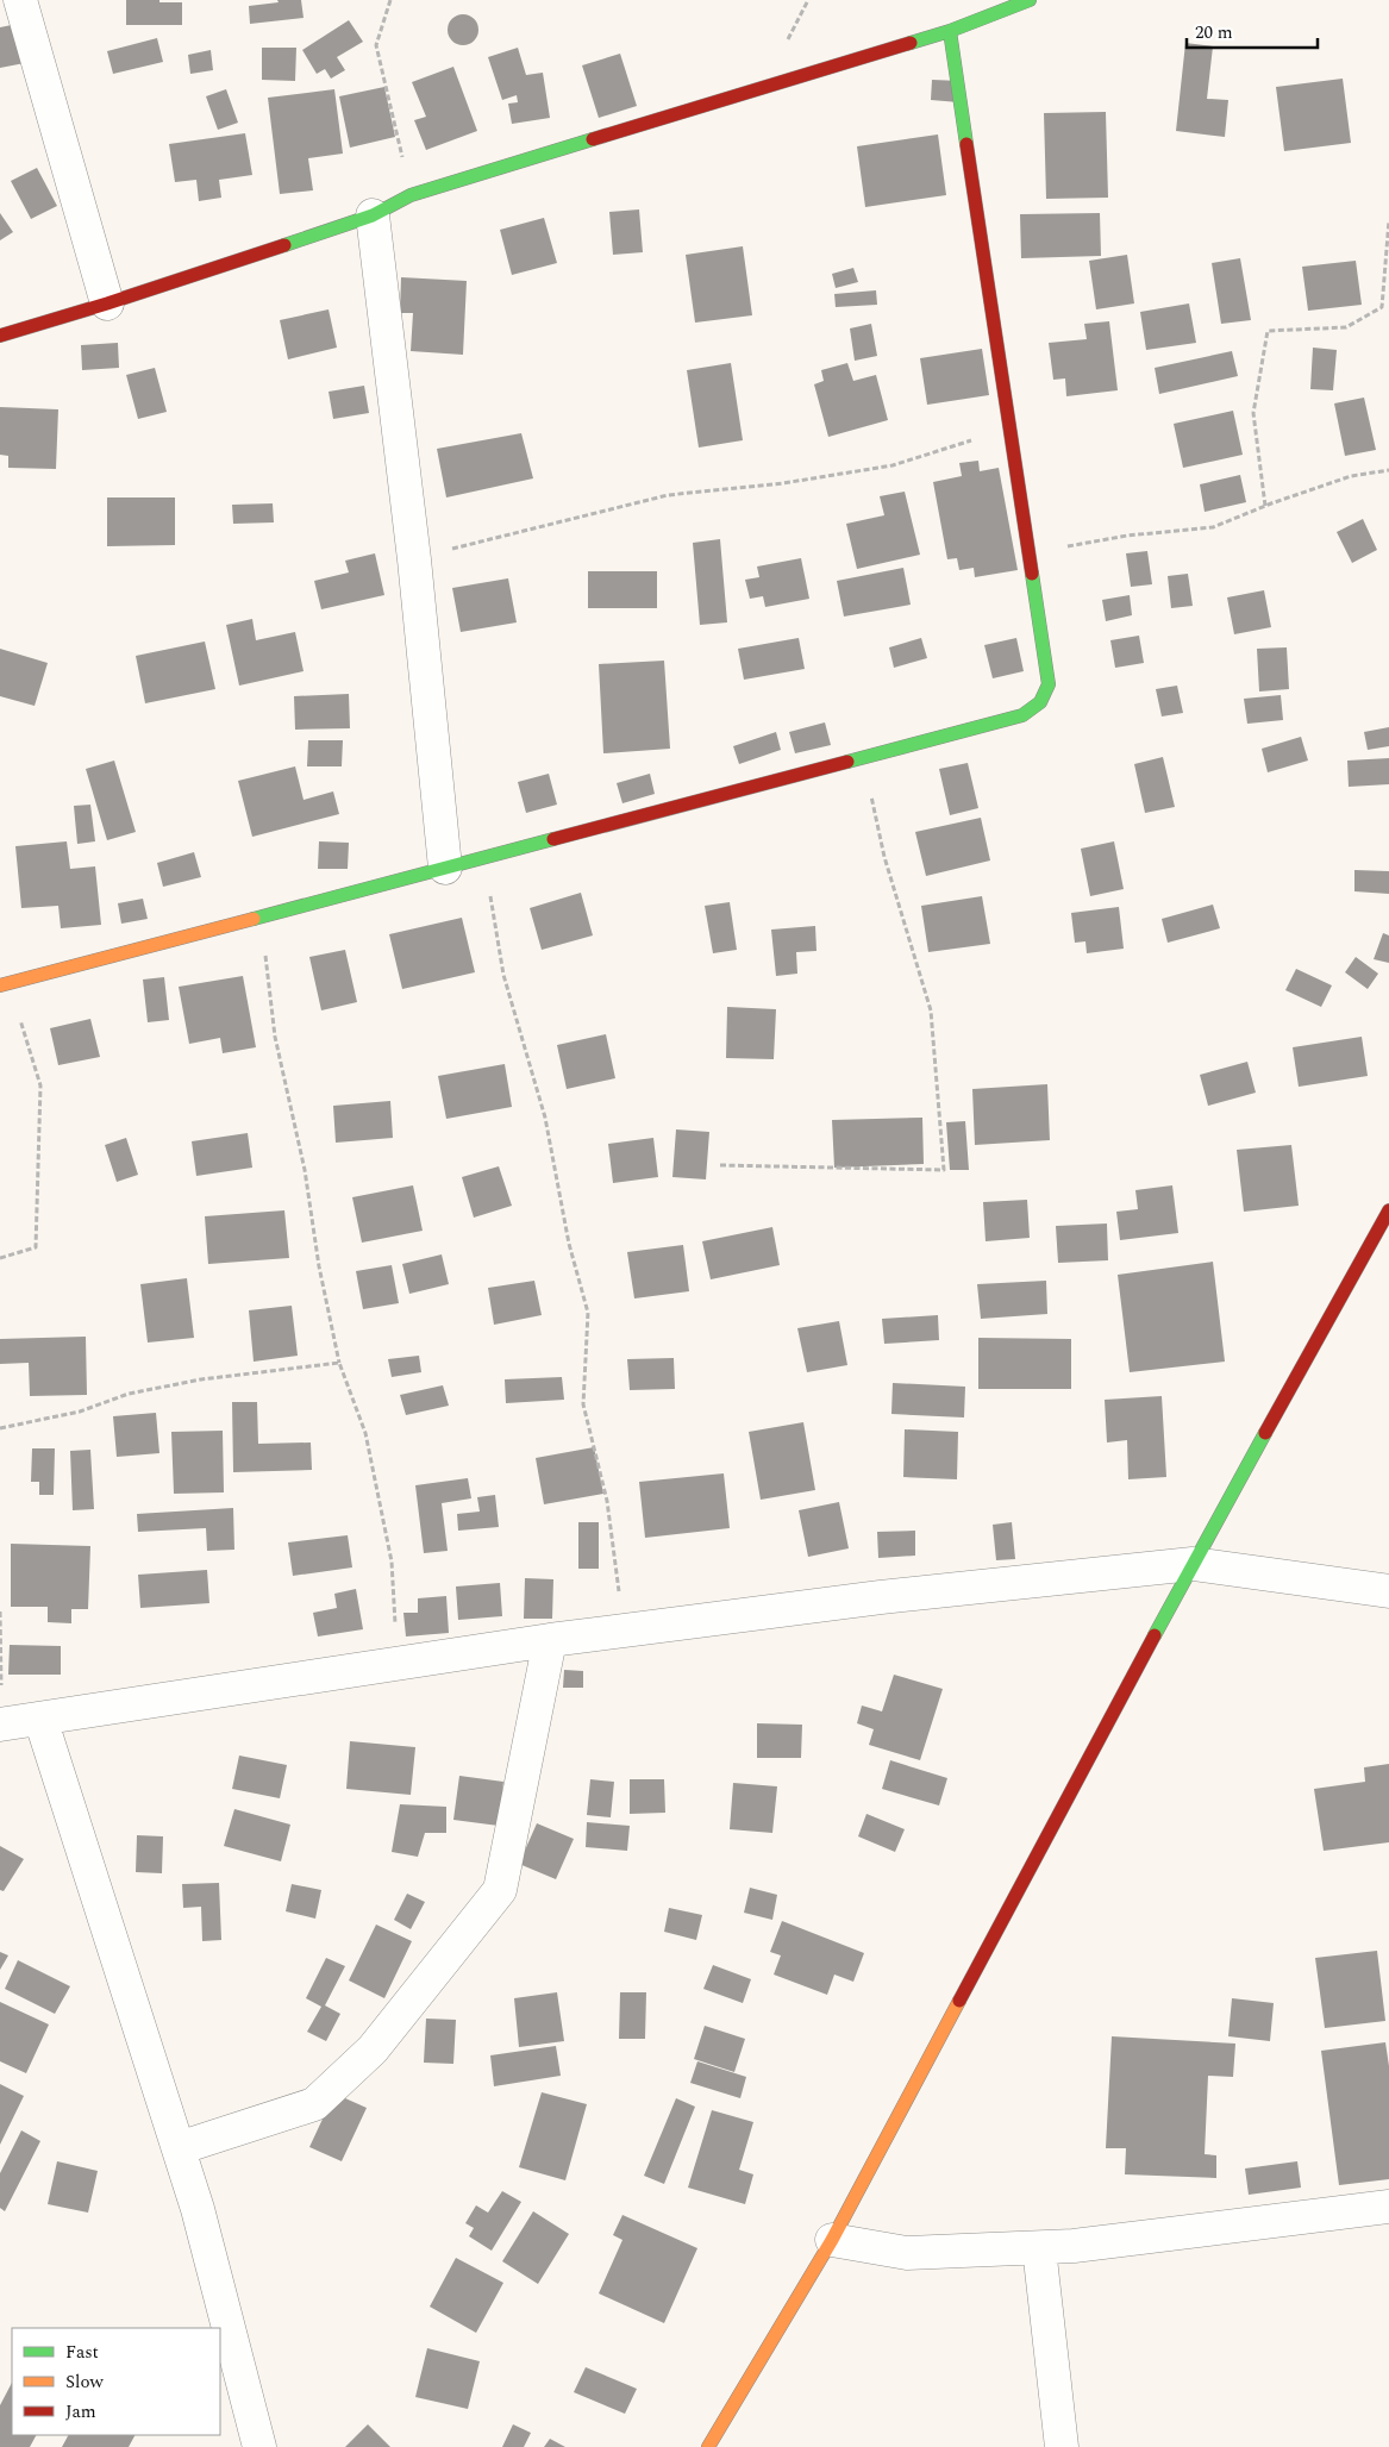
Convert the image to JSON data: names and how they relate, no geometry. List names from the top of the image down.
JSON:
{
  "legend": ["Fast", "Slow", "Jam"],
  "scale_bar": "20 m"
}
